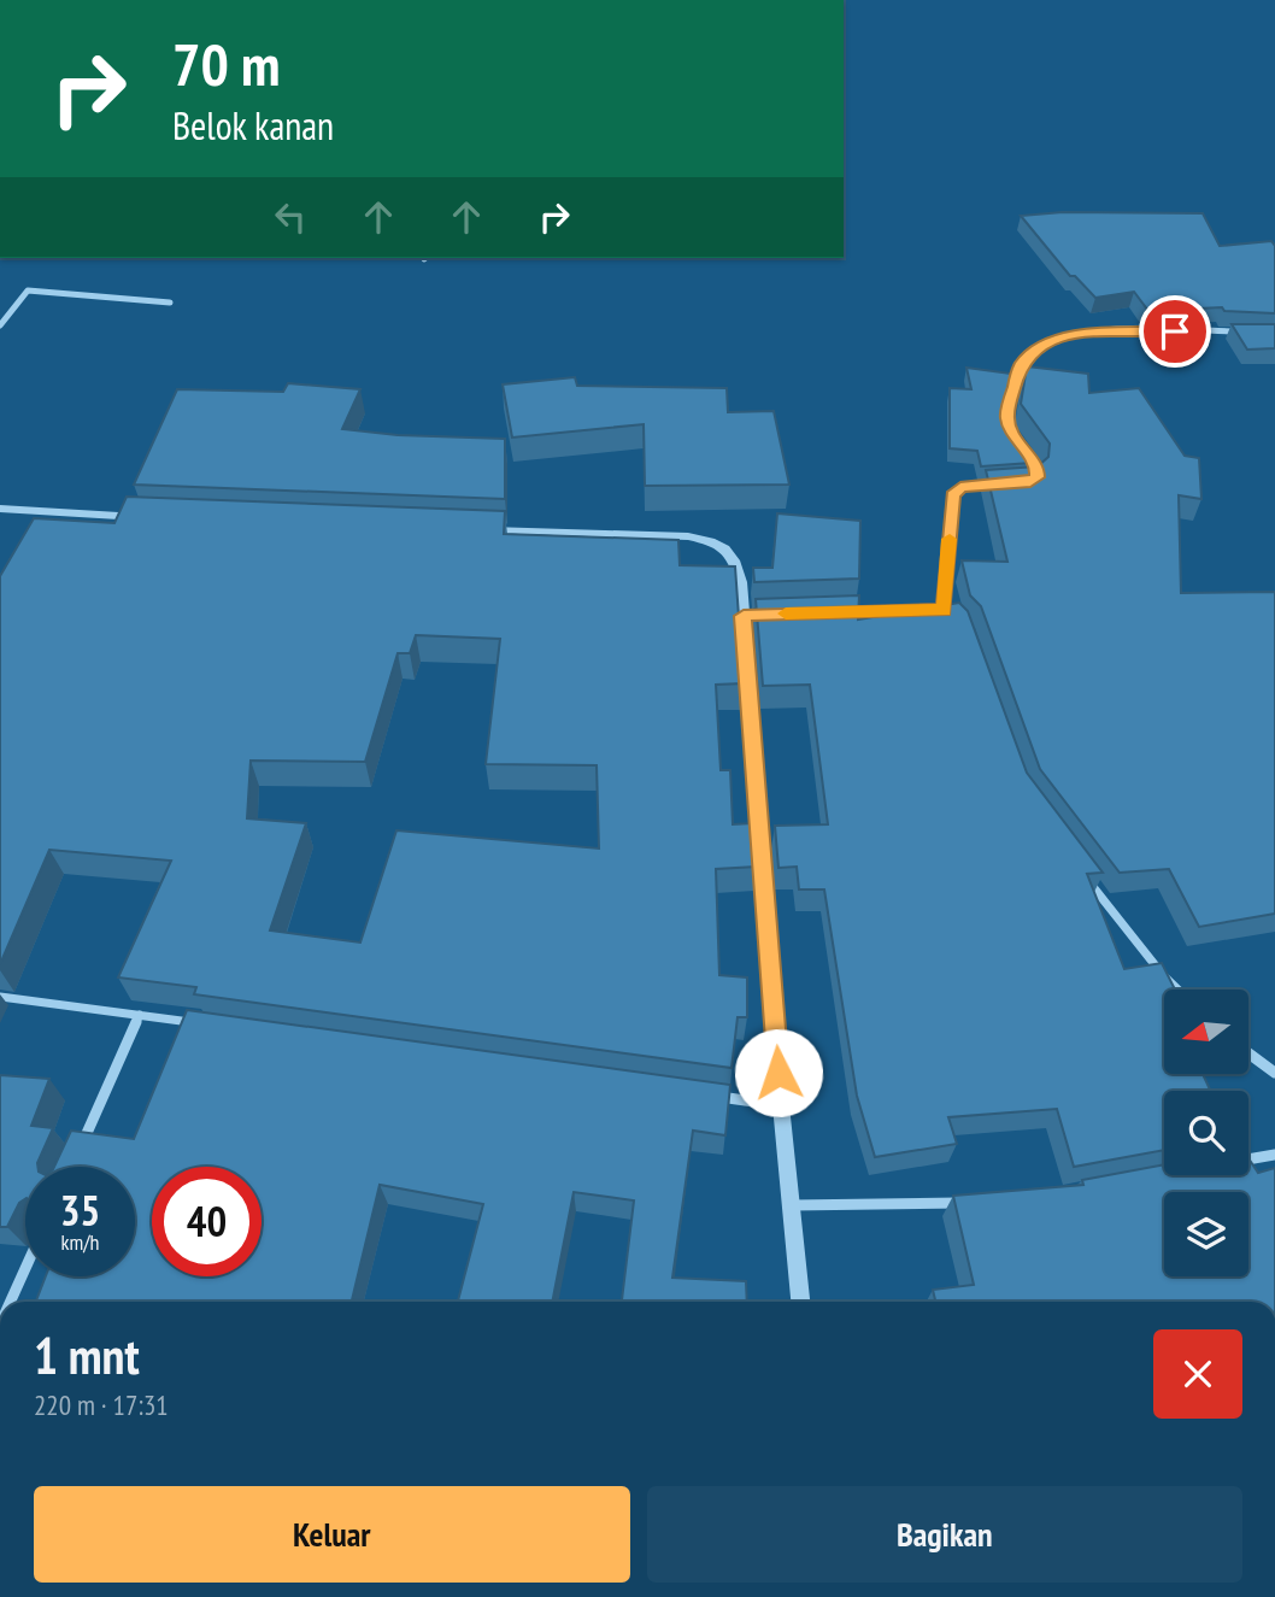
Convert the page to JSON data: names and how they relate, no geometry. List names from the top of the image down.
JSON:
{
  "north": "left",
  "page": {
    "turn": ["70 m", "Belok kanan"],
    "speed": "35 km/h",
    "limit": "40",
    "heading": ["1 mnt", "220 m · 17:31"],
    "buttons": ["Keluar", "Bagikan"]
  }
}
